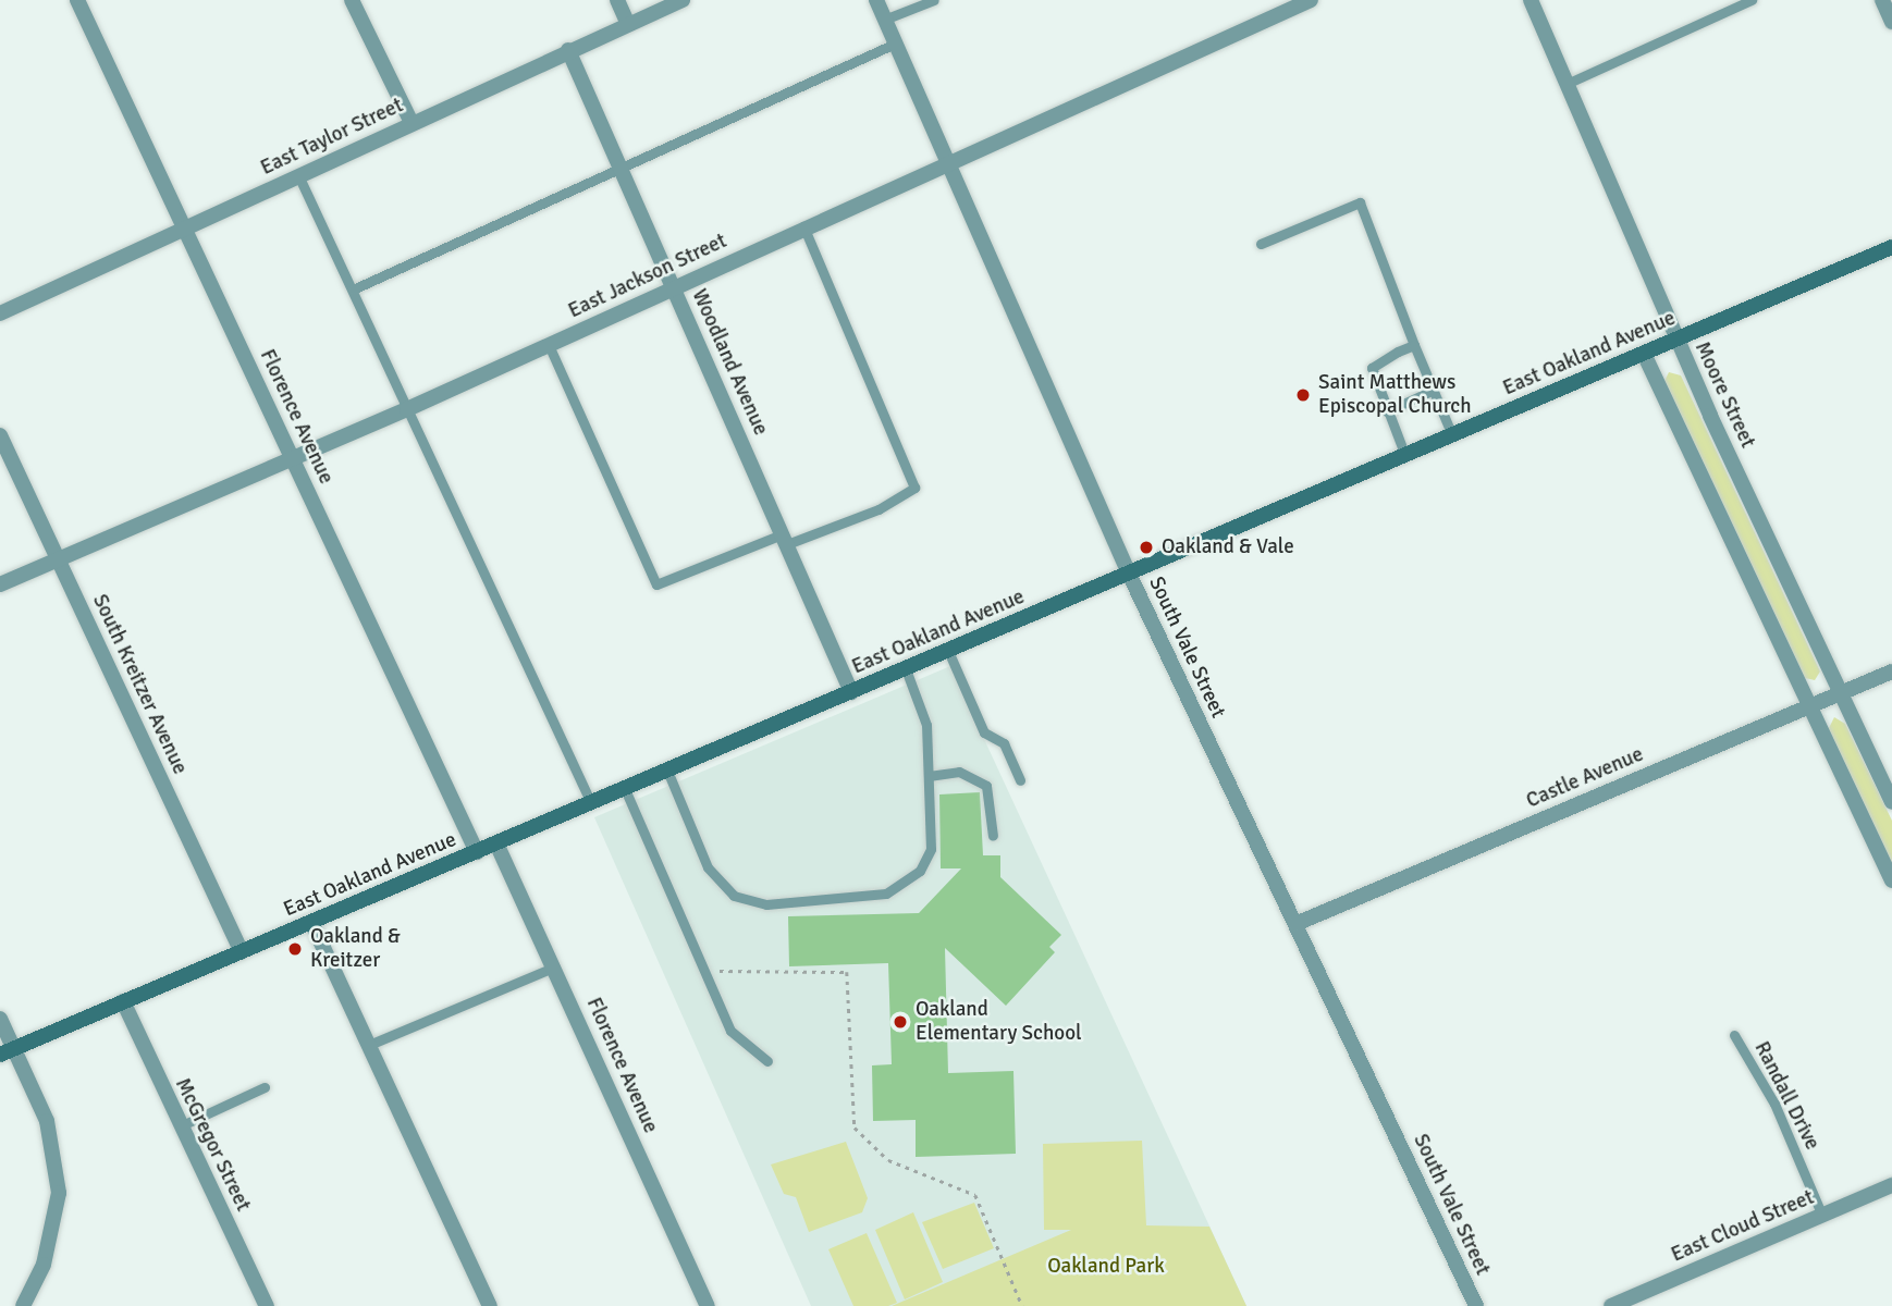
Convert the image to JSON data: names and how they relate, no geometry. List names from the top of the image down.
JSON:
{
  "streets": {
    "main road": ["East Oakland Avenue"],
    "street": [
      "East Taylor Street",
      "East Jackson Street",
      "Woodland Avenue",
      "Moore Street",
      "Florence Avenue",
      "South Vale Street",
      "South Kreitzer Avenue",
      "Castle Avenue",
      "McGregor Street",
      "East Cloud Street"
    ],
    "lane": ["Randall Drive"]
  },
  "crossings": [
    ["East Taylor Street", "Woodland Avenue"],
    ["East Taylor Street", "Florence Avenue"],
    ["East Jackson Street", "Woodland Avenue"],
    ["East Jackson Street", "Florence Avenue"],
    ["East Jackson Street", "South Vale Street"],
    ["East Jackson Street", "South Kreitzer Avenue"],
    ["East Oakland Avenue", "Woodland Avenue"],
    ["East Oakland Avenue", "Moore Street"],
    ["East Oakland Avenue", "Florence Avenue"],
    ["East Oakland Avenue", "South Vale Street"],
    ["East Oakland Avenue", "South Kreitzer Avenue"],
    ["East Oakland Avenue", "McGregor Street"],
    ["Moore Street", "Castle Avenue"],
    ["South Vale Street", "Castle Avenue"],
    ["Randall Drive", "East Cloud Street"]
  ],
  "parks": ["Oakland Park"],
  "places": [
    "Saint Matthews Episcopal Church",
    "Oakland & Vale",
    "Oakland & Kreitzer",
    "Oakland Elementary School"
  ]
}
